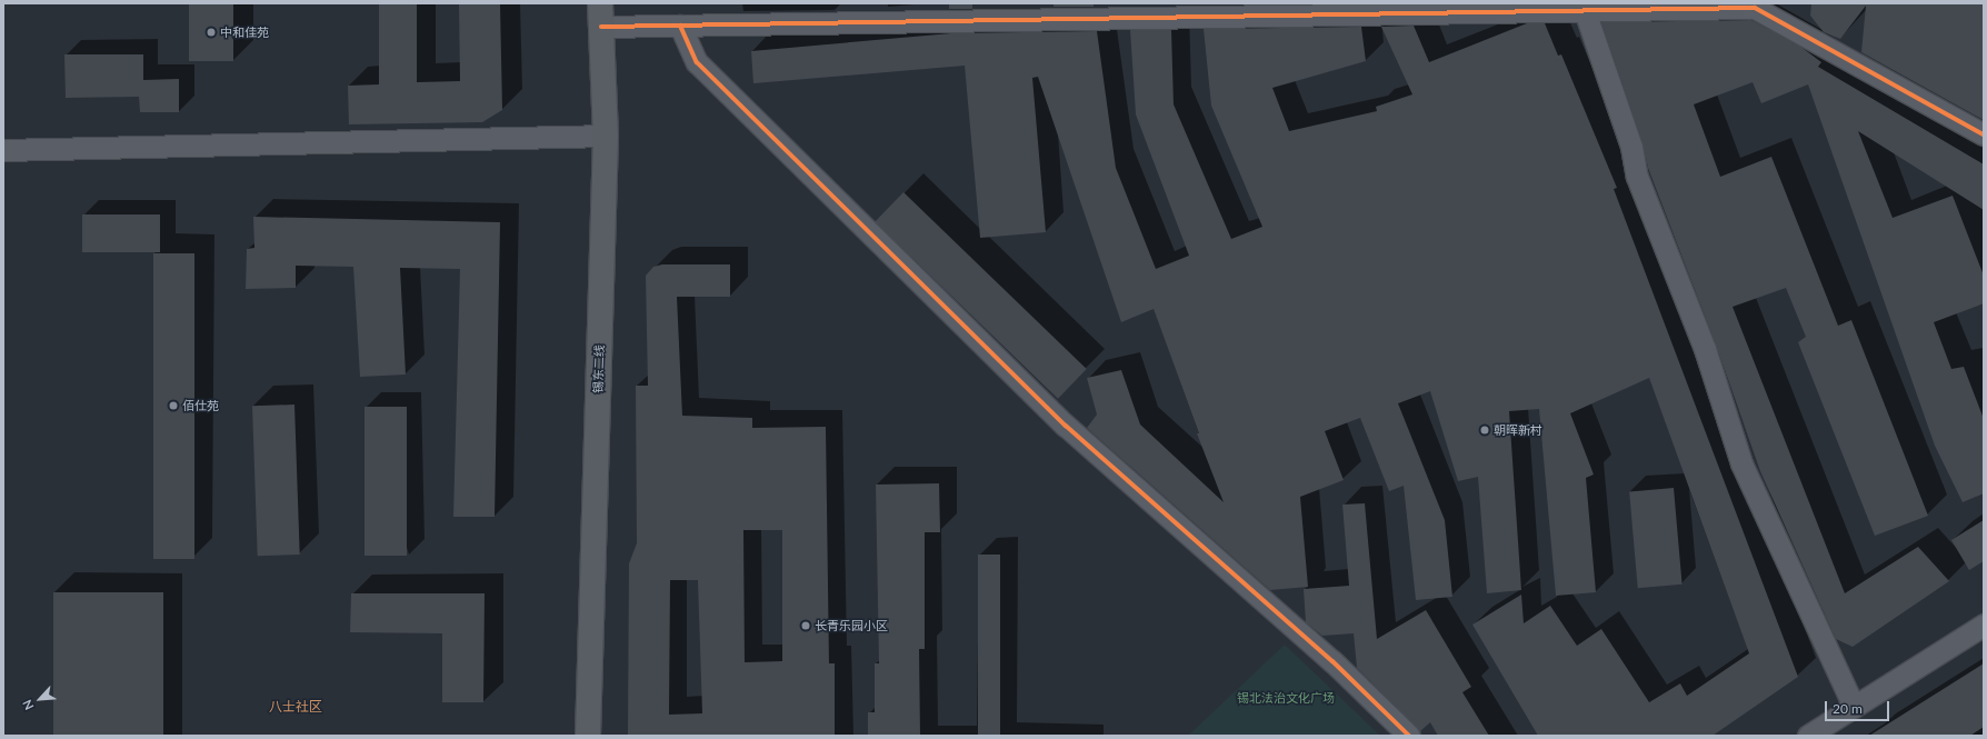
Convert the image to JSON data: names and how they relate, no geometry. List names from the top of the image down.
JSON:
{
  "streets": {
    "main road": ["锡东二线"]
  },
  "districts": ["八士社区"],
  "parks": ["锡北法治文化广场"],
  "places": [
    "中和佳苑",
    "佰仕苑",
    "朝晖新村",
    "长青乐园小区"
  ],
  "scale_bar": "20 m",
  "north": "bottom left"
}
